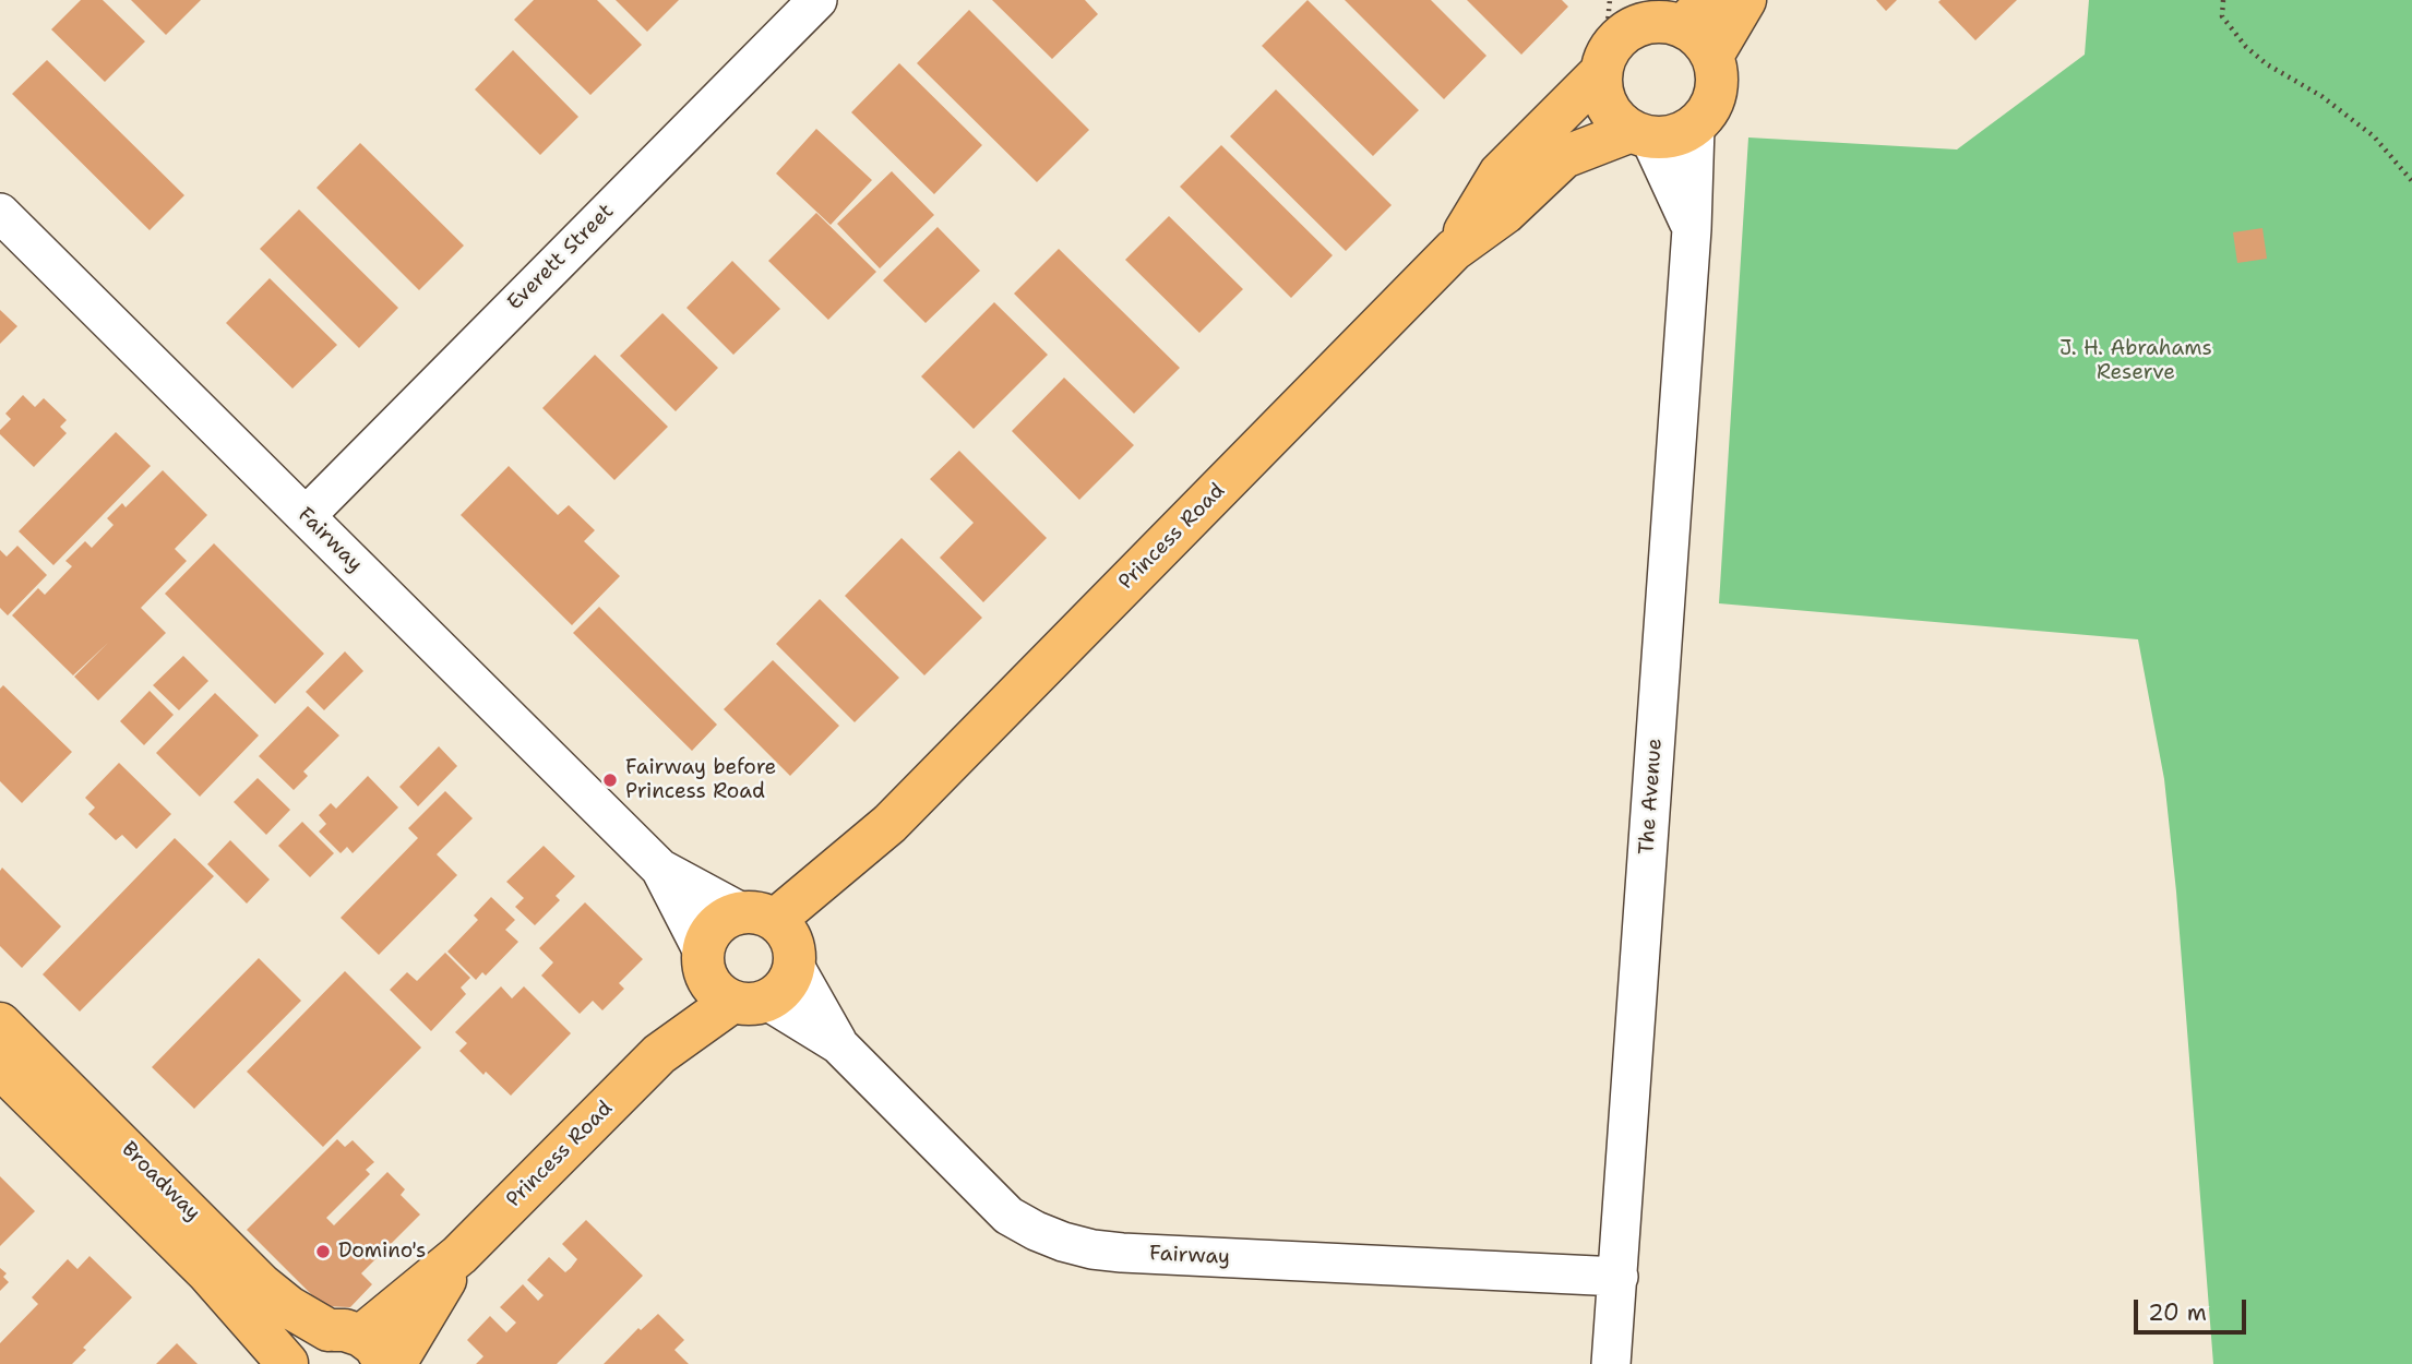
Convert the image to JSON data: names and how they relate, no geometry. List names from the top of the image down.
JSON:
{
  "streets": {
    "main road": ["Princess Road", "Broadway"],
    "street": ["Everett Street", "Fairway", "The Avenue"]
  },
  "crossings": [
    ["Everett Street", "Fairway"],
    ["Princess Road", "Fairway"],
    ["Princess Road", "The Avenue"],
    ["Princess Road", "Broadway"],
    ["Fairway", "The Avenue"]
  ],
  "parks": ["J. H. Abrahams Reserve"],
  "places": ["Fairway before Princess Road", "Domino's"],
  "scale_bar": "20 m"
}
